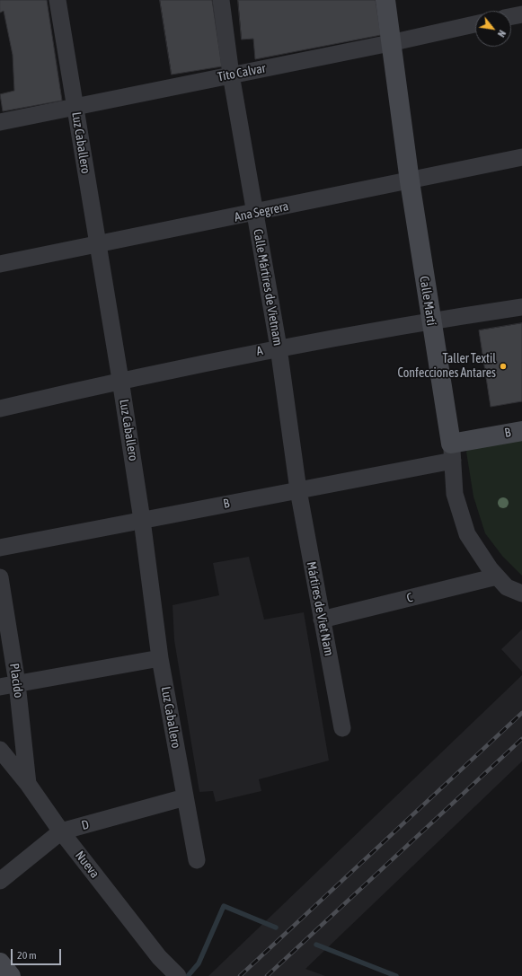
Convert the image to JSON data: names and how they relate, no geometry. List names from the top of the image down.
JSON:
{
  "streets": {
    "street": [
      "Tito Calvar",
      "Luz Caballero",
      "Ana Segrera",
      "Calle Mártires de Vietnam",
      "Calle Martí",
      "A",
      "B",
      "C",
      "Mártires de Viet Nam",
      "Placido",
      "D",
      "Nueva"
    ]
  },
  "crossings": [
    ["Tito Calvar", "Luz Caballero"],
    ["Tito Calvar", "Calle Mártires de Vietnam"],
    ["Tito Calvar", "Calle Martí"],
    ["Luz Caballero", "Ana Segrera"],
    ["Luz Caballero", "A"],
    ["Luz Caballero", "B"],
    ["Luz Caballero", "D"],
    ["Ana Segrera", "Calle Mártires de Vietnam"],
    ["Ana Segrera", "Calle Martí"],
    ["Calle Mártires de Vietnam", "A"],
    ["Calle Mártires de Vietnam", "B"],
    ["Calle Mártires de Vietnam", "Mártires de Viet Nam"],
    ["Calle Martí", "A"],
    ["Calle Martí", "B"],
    ["Calle Martí", "C"],
    ["B", "Mártires de Viet Nam"],
    ["C", "Mártires de Viet Nam"],
    ["Placido", "Nueva"],
    ["D", "Nueva"]
  ],
  "places": ["Taller Textil Confecciones Antares"],
  "scale_bar": "20 m",
  "north": "bottom right"
}
